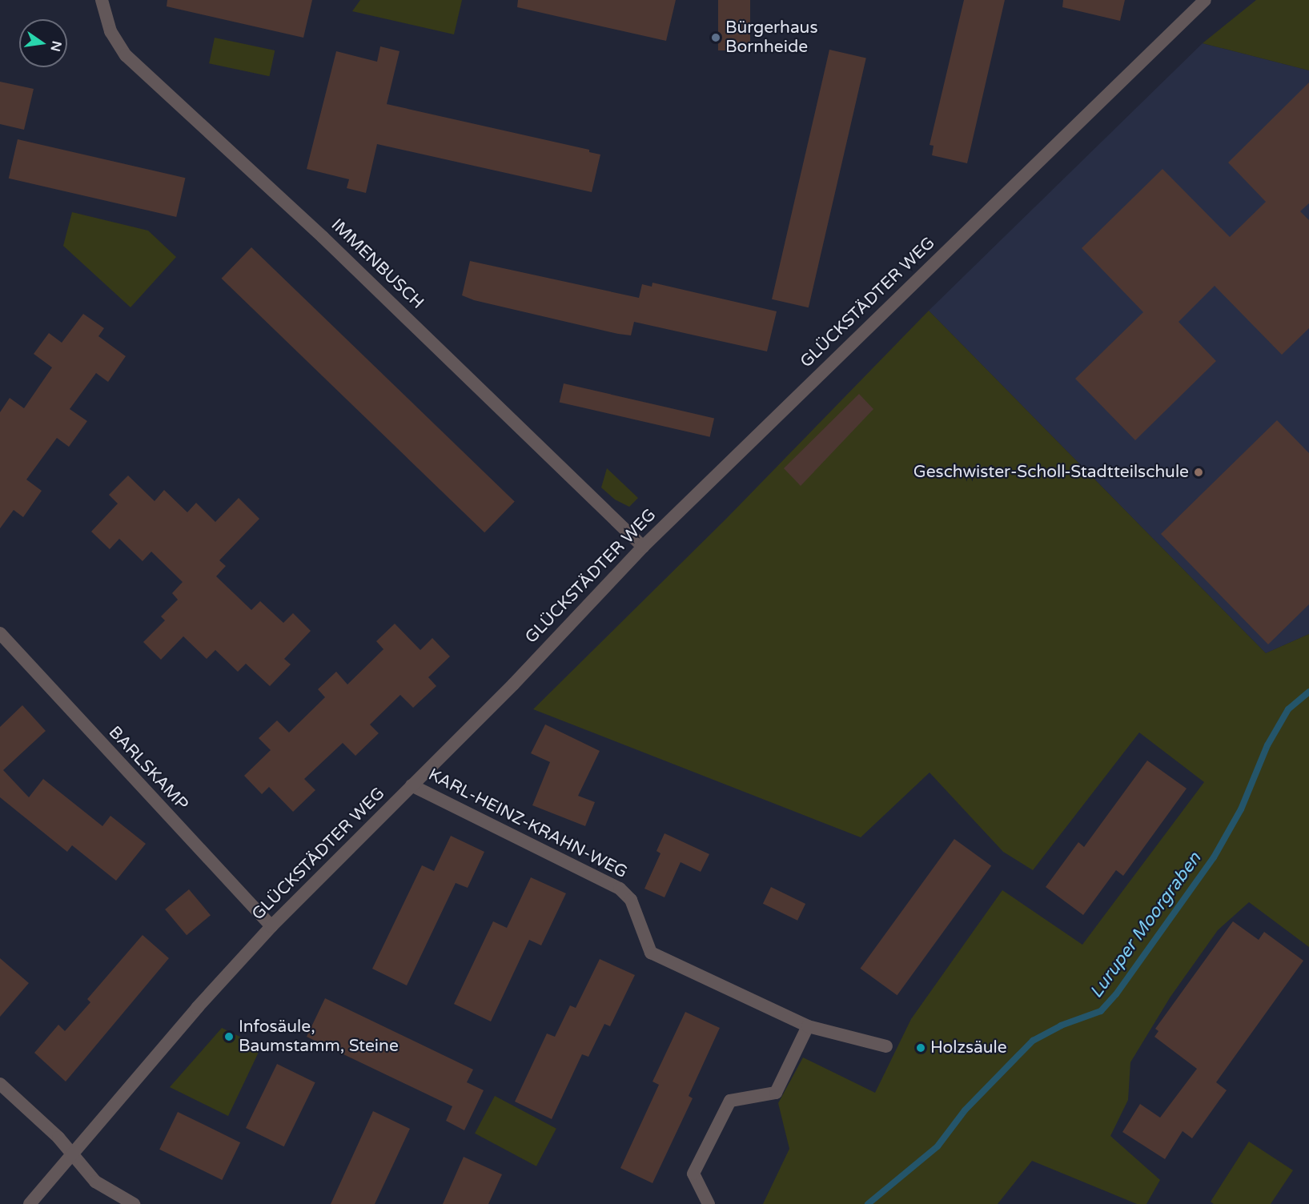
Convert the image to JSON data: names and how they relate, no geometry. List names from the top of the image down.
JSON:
{
  "streets": {
    "street": [
      "IMMENBUSCH",
      "GLÜCKSTÄDTER WEG",
      "BARLSKAMP",
      "KARL-HEINZ-KRAHN-WEG"
    ]
  },
  "crossings": [
    ["IMMENBUSCH", "GLÜCKSTÄDTER WEG"],
    ["GLÜCKSTÄDTER WEG", "BARLSKAMP"],
    ["GLÜCKSTÄDTER WEG", "KARL-HEINZ-KRAHN-WEG"]
  ],
  "water": ["Luruper Moorgraben"],
  "places": [
    "Bürgerhaus Bornheide",
    "Geschwister-Scholl-Stadtteilschule",
    "Infosäule, Baumstamm, Steine",
    "Holzsäule"
  ],
  "north": "right"
}
